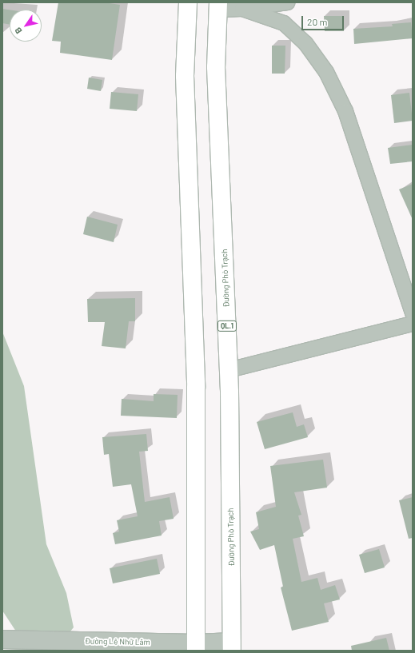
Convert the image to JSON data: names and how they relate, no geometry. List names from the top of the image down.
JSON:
{
  "streets": {
    "highway": ["Đường Phò Trạch", "QL.1"],
    "street": ["Đường Lê Nhữ Lâm"]
  },
  "crossings": [
    ["Đường Phò Trạch", "Đường Lê Nhữ Lâm"]
  ],
  "scale_bar": "20 m",
  "north": "bottom left"
}
